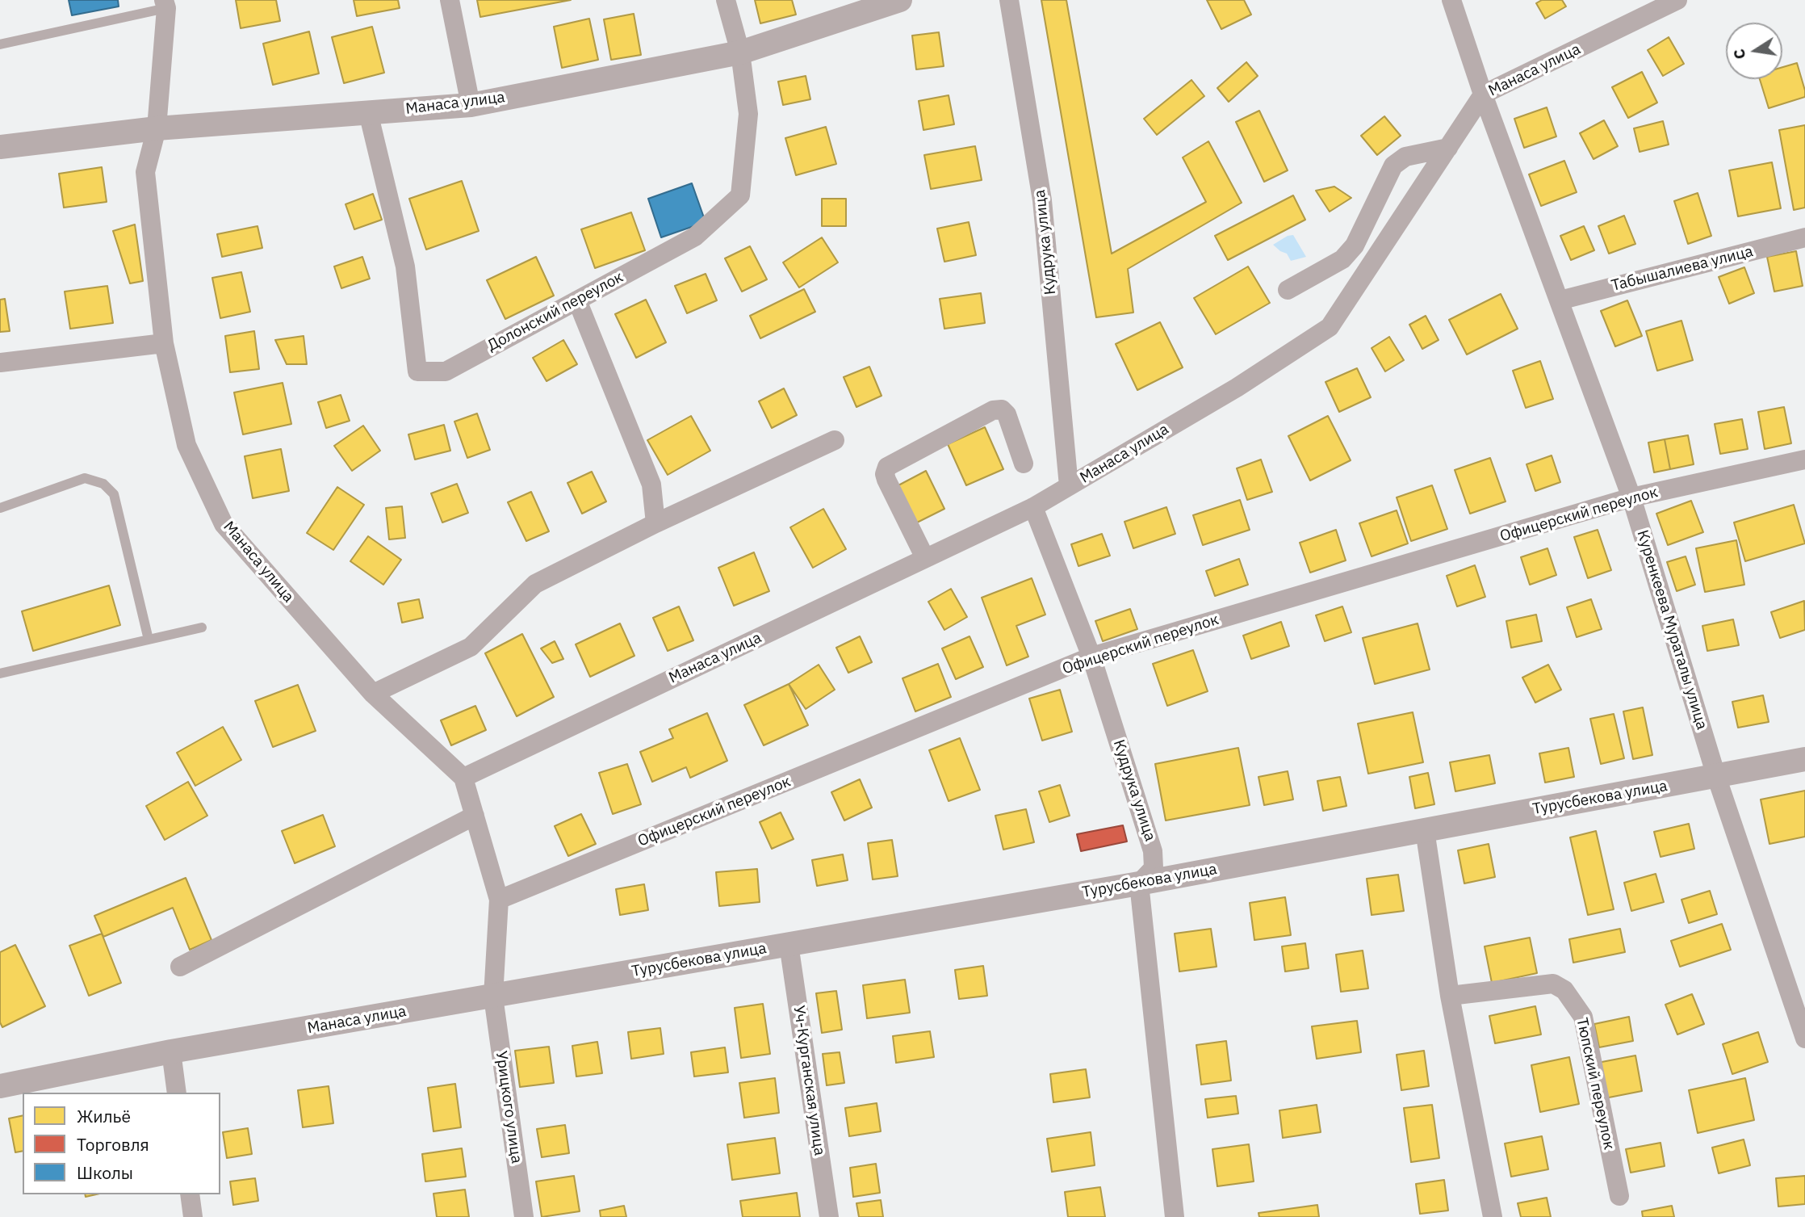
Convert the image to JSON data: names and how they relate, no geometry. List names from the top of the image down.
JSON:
{
  "streets": {
    "street": [
      "Манаса улица",
      "Кудрука улица",
      "Табышалиева улица",
      "Долонский переулок",
      "Офицерский переулок",
      "Куренкеева Мураталы улица",
      "Турусбекова улица",
      "Уч-Курганская улица",
      "Тюпский переулок",
      "Урицкого улица"
    ]
  },
  "crossings": [
    ["Манаса улица", "Кудрука улица"],
    ["Манаса улица", "Долонский переулок"],
    ["Манаса улица", "Куренкеева Мураталы улица"],
    ["Манаса улица", "Турусбекова улица"],
    ["Манаса улица", "Урицкого улица"],
    ["Кудрука улица", "Офицерский переулок"],
    ["Кудрука улица", "Турусбекова улица"],
    ["Табышалиева улица", "Куренкеева Мураталы улица"],
    ["Офицерский переулок", "Куренкеева Мураталы улица"],
    ["Куренкеева Мураталы улица", "Турусбекова улица"],
    ["Турусбекова улица", "Уч-Курганская улица"],
    ["Турусбекова улица", "Урицкого улица"]
  ],
  "legend": ["Жильё", "Торговля", "Школы"],
  "north": "left"
}
